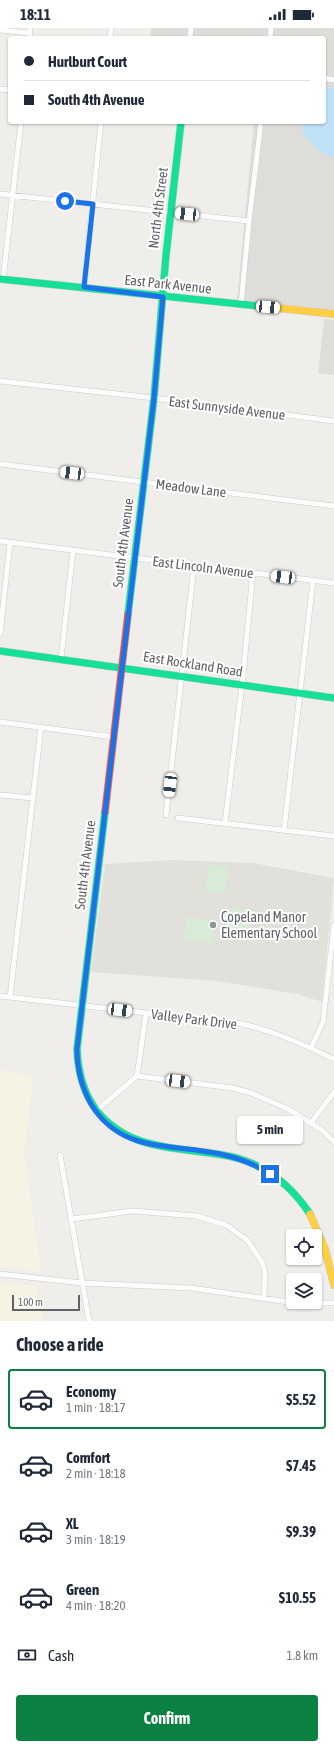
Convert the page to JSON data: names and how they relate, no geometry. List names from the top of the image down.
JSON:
{
  "streets": {
    "street": [
      "North 4th Street",
      "East Park Avenue",
      "East Sunnyside Avenue",
      "Meadow Lane",
      "South 4th Avenue",
      "East Lincoln Avenue",
      "East Rockland Road",
      "Valley Park Drive"
    ]
  },
  "crossings": [
    ["North 4th Street", "East Park Avenue"],
    ["North 4th Street", "South 4th Avenue"],
    ["East Park Avenue", "South 4th Avenue"],
    ["East Sunnyside Avenue", "South 4th Avenue"],
    ["Meadow Lane", "South 4th Avenue"],
    ["South 4th Avenue", "East Lincoln Avenue"],
    ["South 4th Avenue", "East Rockland Road"],
    ["South 4th Avenue", "Valley Park Drive"]
  ],
  "places": ["Copeland Manor Elementary School"],
  "scale_bar": "100 m",
  "page": {
    "status": "18:11",
    "banner": ["Hurlburt Court", "South 4th Avenue"],
    "bubble": "5 min",
    "scale": "100 m",
    "heading": "Choose a ride",
    "list": [
      {
        "name": "Economy",
        "note": "1 min · 18:17",
        "value": "$5.52"
      },
      {
        "name": "Comfort",
        "note": "2 min · 18:18",
        "value": "$7.45"
      },
      {
        "name": "XL",
        "note": "3 min · 18:19",
        "value": "$9.39"
      },
      {
        "name": "Green",
        "note": "4 min · 18:20",
        "value": "$10.55"
      }
    ],
    "pay": ["Cash", "1.8 km"],
    "buttons": "Confirm"
  }
}
